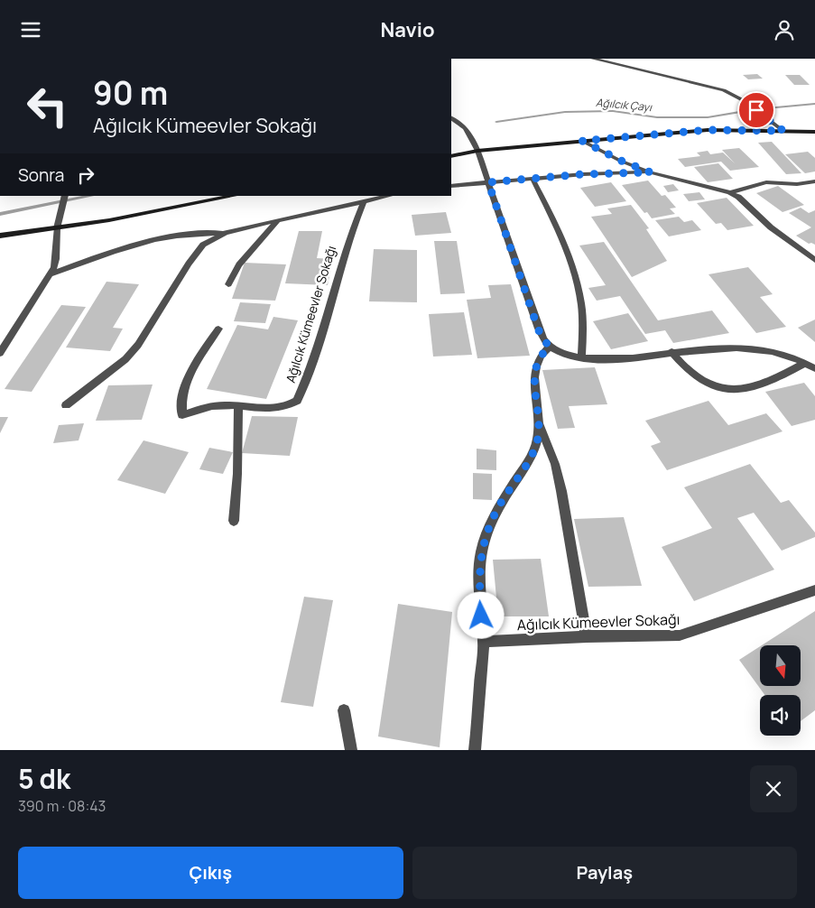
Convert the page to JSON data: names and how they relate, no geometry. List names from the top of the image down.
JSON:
{
  "streets": {
    "street": ["Ağılcık Kümeevler Sokağı"]
  },
  "water": ["Ağılcık Çayı"],
  "north": "bottom",
  "page": {
    "header": "Navio",
    "turn": ["90 m", "Ağılcık Kümeevler Sokağı"],
    "then": "Sonra",
    "heading": ["5 dk", "390 m · 08:43"],
    "buttons": ["Çıkış", "Paylaş"]
  }
}
